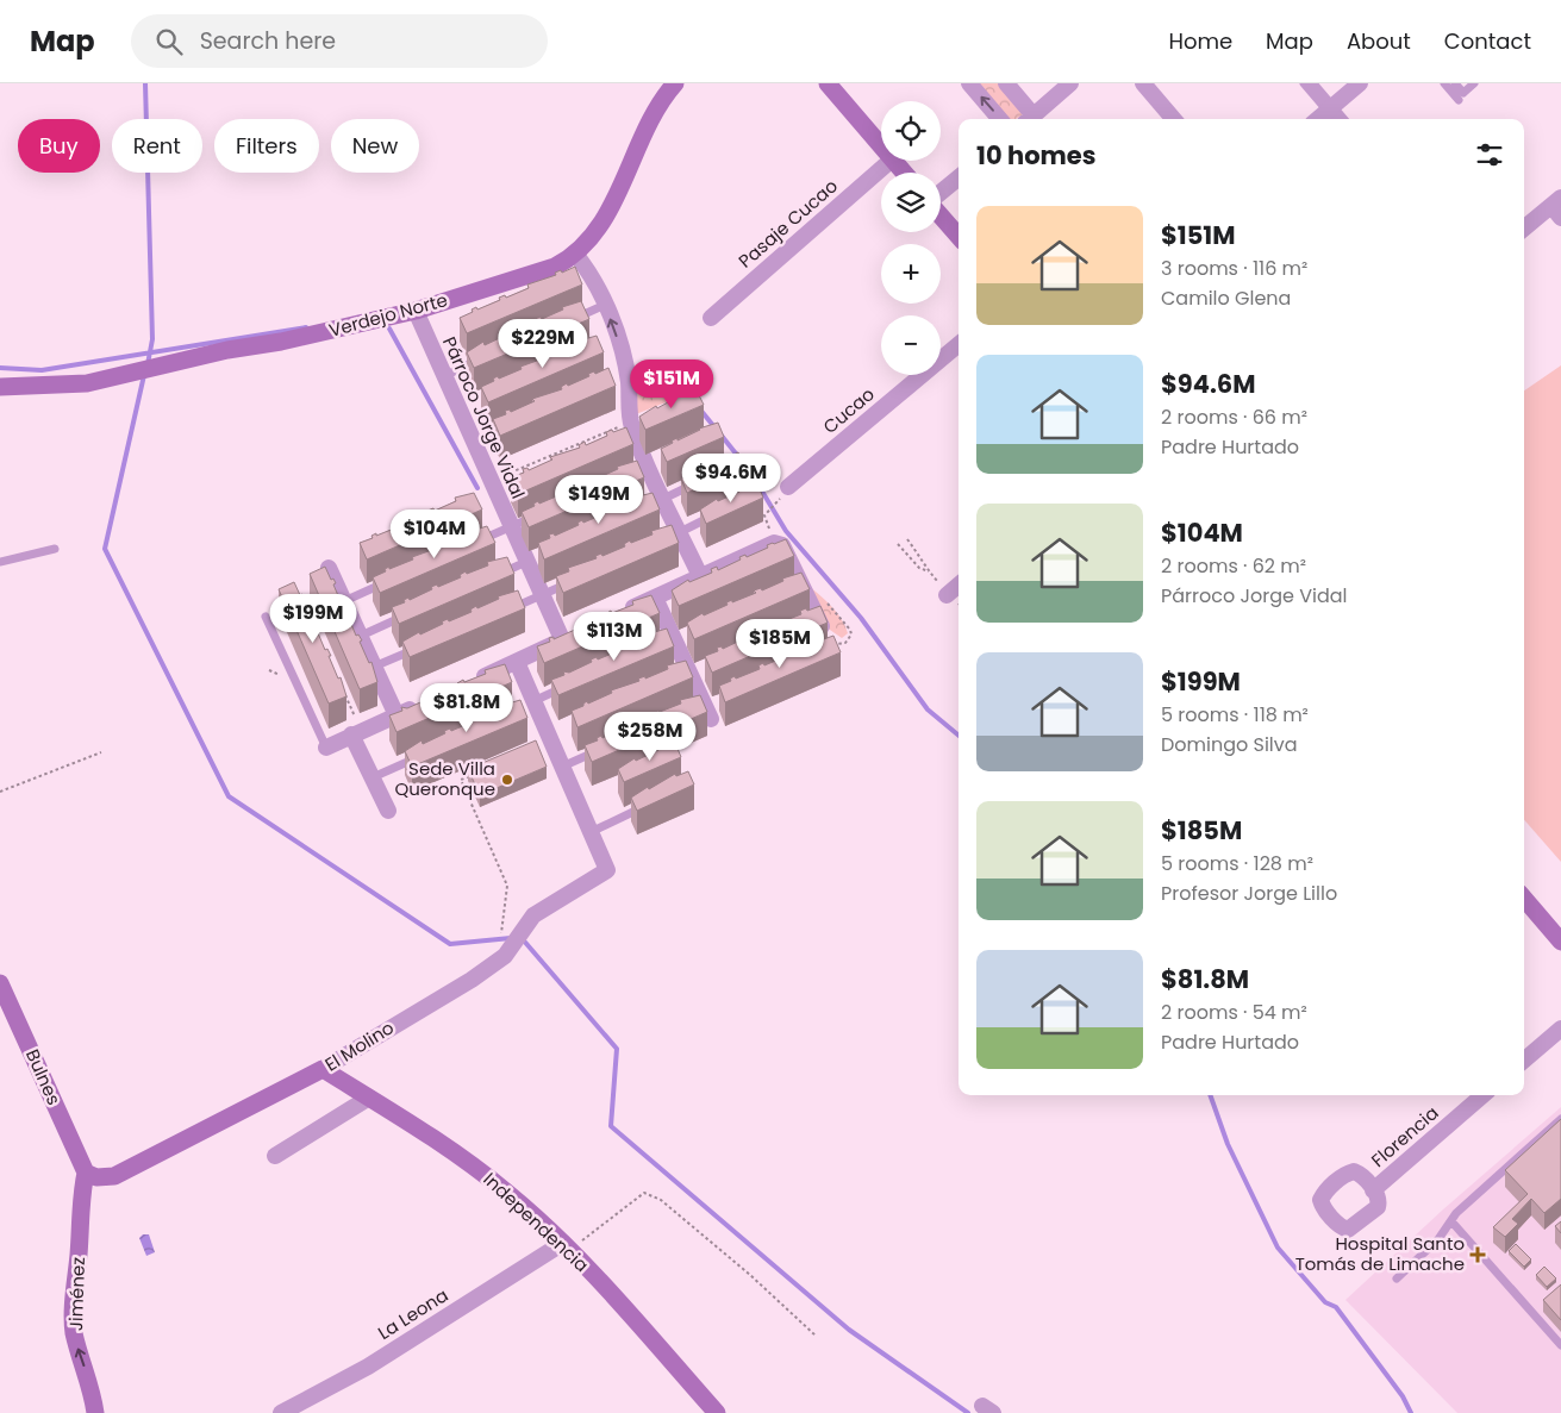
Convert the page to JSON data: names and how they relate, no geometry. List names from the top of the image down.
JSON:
{
  "streets": {
    "street": [
      "Pasaje Cucao",
      "Verdejo Norte",
      "Cucao",
      "Párroco Jorge Vidal",
      "El Molino",
      "Bulnes",
      "Florencia",
      "Independencia",
      "Jiménez",
      "La Leona"
    ]
  },
  "crossings": [
    ["Verdejo Norte", "Párroco Jorge Vidal"],
    ["El Molino", "Bulnes"],
    ["El Molino", "Independencia"],
    ["El Molino", "Jiménez"],
    ["Bulnes", "Jiménez"],
    ["Independencia", "La Leona"]
  ],
  "one_way": ["Jiménez"],
  "places": {
    "other": ["Sede Villa Queronque"],
    "health": ["Hospital Santo Tomás de Limache"]
  },
  "page": {
    "header": "Map",
    "search": "Search here",
    "nav": [
      "Home",
      "Map",
      "About",
      "Contact"
    ],
    "map_buttons": ["+", "−"],
    "chip": [
      "Buy",
      "Rent",
      "Filters",
      "New"
    ],
    "heading": "10 homes",
    "list": [
      {
        "name": "$151M",
        "note": "3 rooms · 116 m² · Camilo Glena"
      },
      {
        "name": "$94.6M",
        "note": "2 rooms · 66 m² · Padre Hurtado"
      },
      {
        "name": "$104M",
        "note": "2 rooms · 62 m² · Párroco Jorge Vidal"
      },
      {
        "name": "$199M",
        "note": "5 rooms · 118 m² · Domingo Silva"
      },
      {
        "name": "$185M",
        "note": "5 rooms · 128 m² · Profesor Jorge Lillo"
      },
      {
        "name": "$81.8M",
        "note": "2 rooms · 54 m² · Padre Hurtado"
      }
    ],
    "price": [
      "$229M",
      "$151M",
      "$94.6M",
      "$149M",
      "$104M",
      "$199M",
      "$113M",
      "$185M",
      "$81.8M",
      "$258M"
    ]
  }
}
